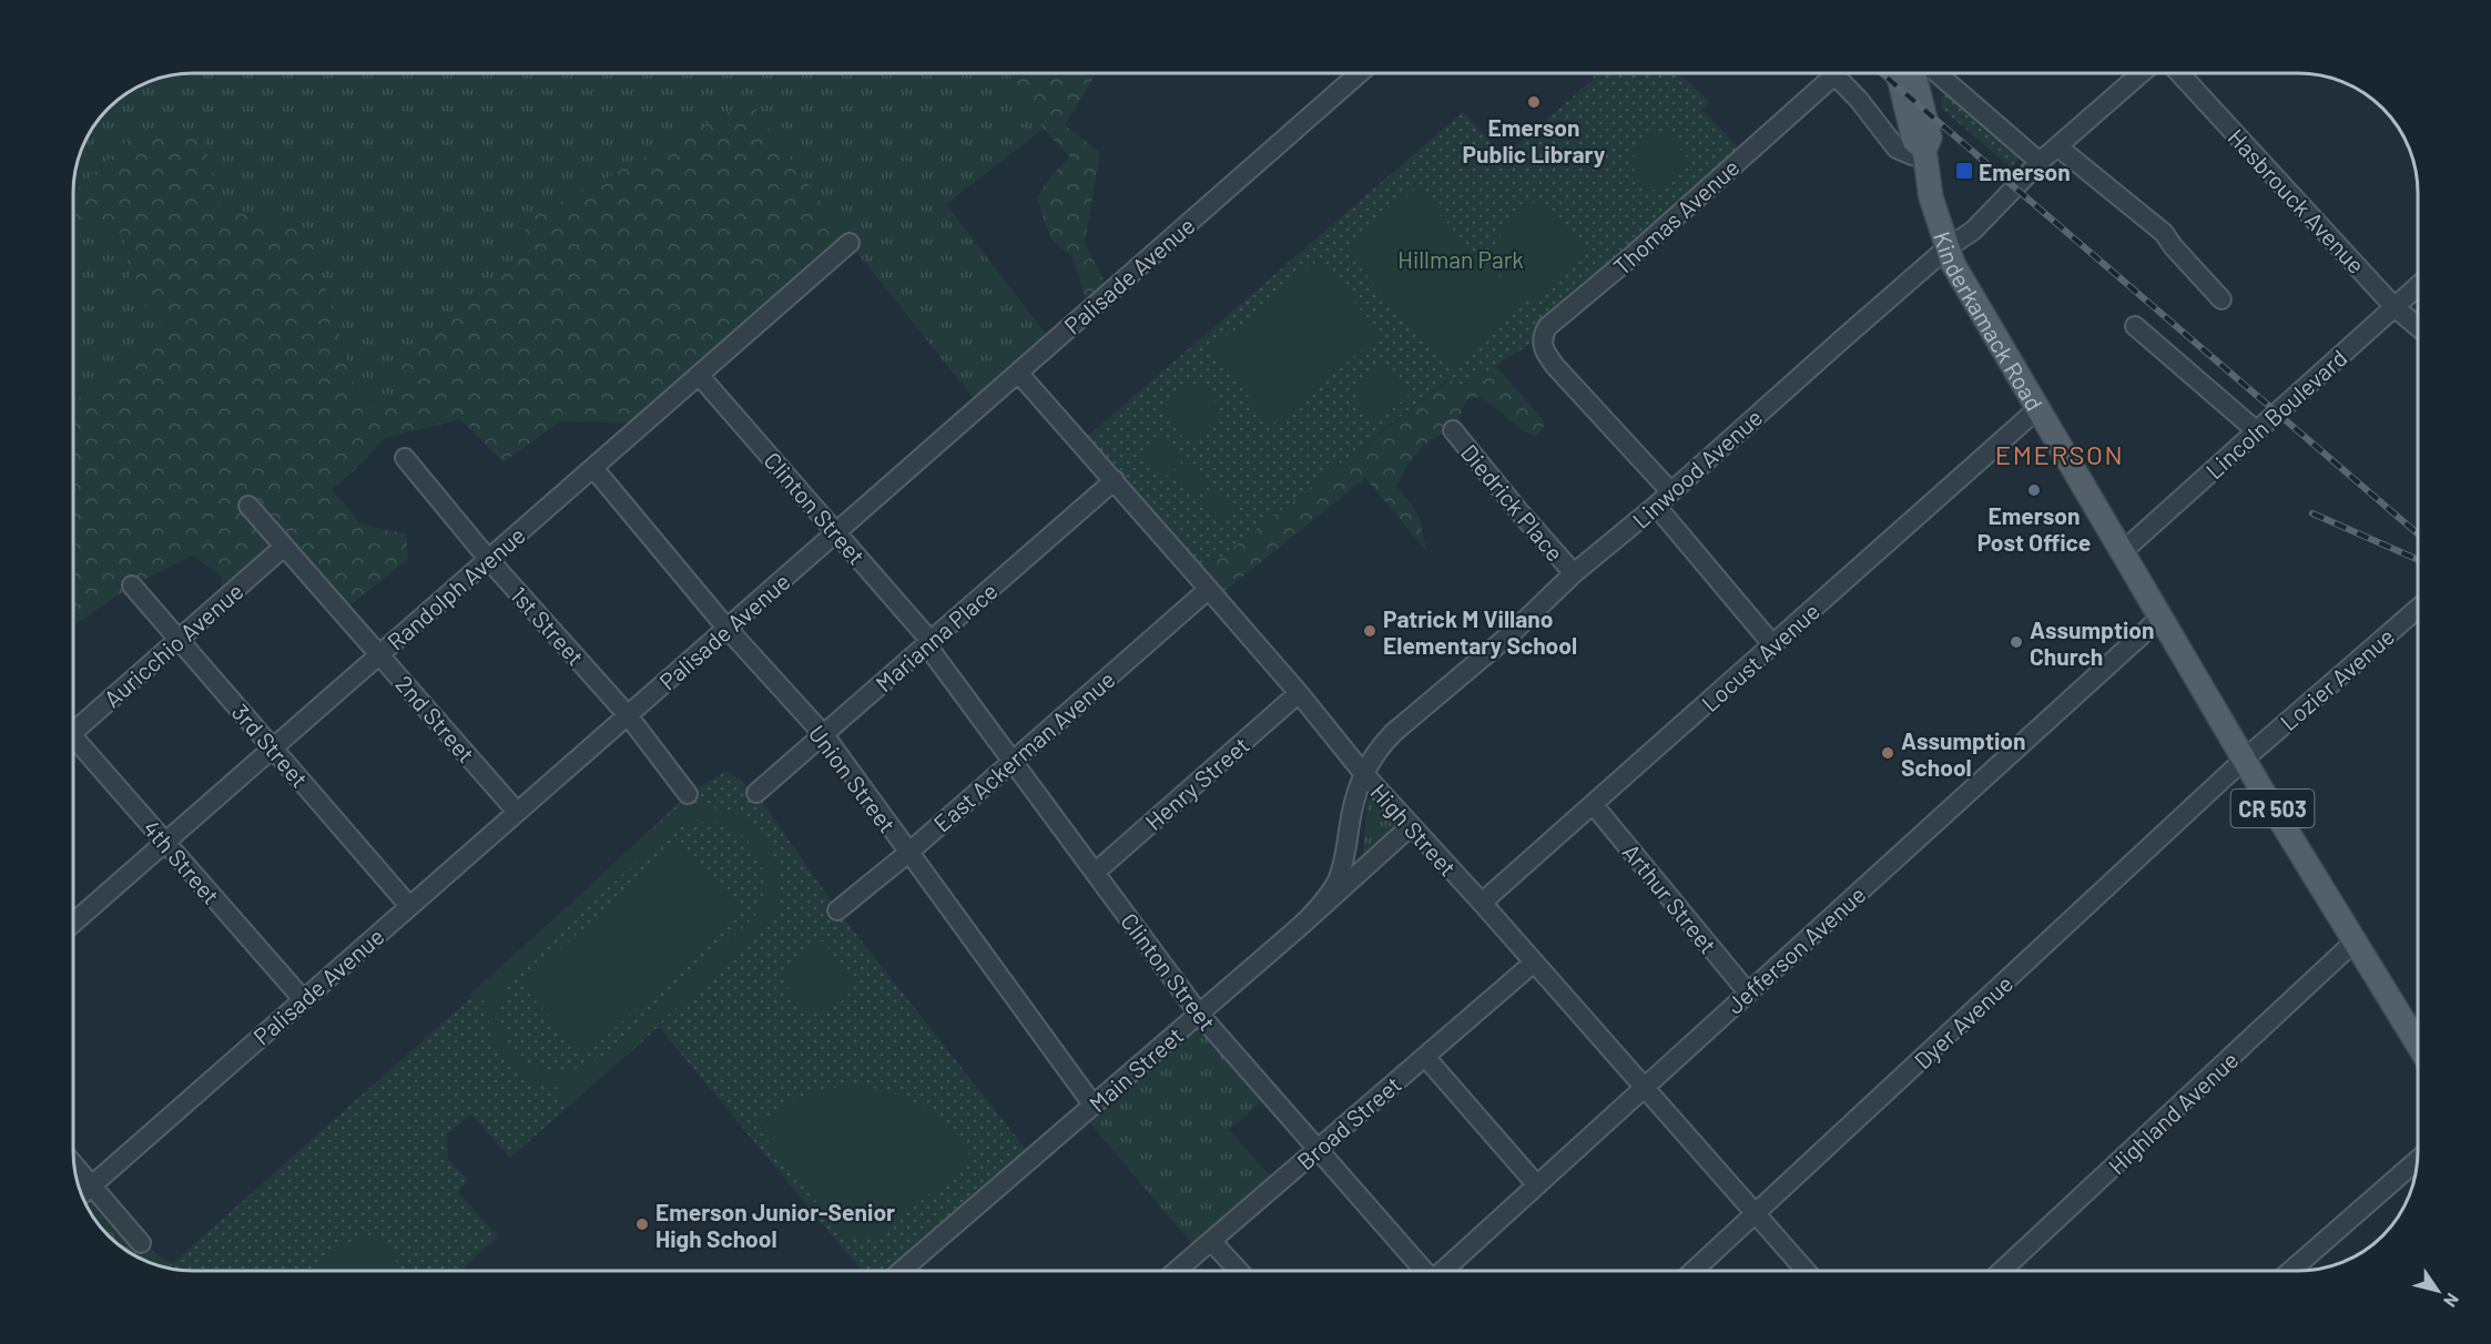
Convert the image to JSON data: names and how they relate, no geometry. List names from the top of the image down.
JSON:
{
  "streets": {
    "main road": ["Kinderkamack Road", "CR 503"],
    "street": [
      "Hasbrouck Avenue",
      "Thomas Avenue",
      "Palisade Avenue",
      "Lincoln Boulevard",
      "Linwood Avenue",
      "Diedrick Place",
      "Clinton Street",
      "Randolph Avenue",
      "1st Street",
      "Marianna Place",
      "Auricchio Avenue",
      "Locust Avenue",
      "Lozier Avenue",
      "2nd Street",
      "3rd Street",
      "East Ackerman Avenue",
      "Union Street",
      "Henry Street",
      "High Street",
      "4th Street",
      "Arthur Street",
      "Jefferson Avenue",
      "Dyer Avenue",
      "Main Street",
      "Highland Avenue",
      "Broad Street"
    ]
  },
  "crossings": [
    ["Hasbrouck Avenue", "Lincoln Boulevard"],
    ["Thomas Avenue", "Linwood Avenue"],
    ["Palisade Avenue", "Clinton Street"],
    ["Palisade Avenue", "1st Street"],
    ["Palisade Avenue", "2nd Street"],
    ["Palisade Avenue", "3rd Street"],
    ["Palisade Avenue", "Union Street"],
    ["Palisade Avenue", "High Street"],
    ["Palisade Avenue", "4th Street"],
    ["Kinderkamack Road", "Lincoln Boulevard"],
    ["Kinderkamack Road", "Linwood Avenue"],
    ["Kinderkamack Road", "Locust Avenue"],
    ["Kinderkamack Road", "Lozier Avenue"],
    ["Kinderkamack Road", "Jefferson Avenue"],
    ["Kinderkamack Road", "Dyer Avenue"],
    ["Kinderkamack Road", "Highland Avenue"],
    ["Linwood Avenue", "Diedrick Place"],
    ["Linwood Avenue", "High Street"],
    ["Linwood Avenue", "Main Street"],
    ["Clinton Street", "Randolph Avenue"],
    ["Clinton Street", "Marianna Place"],
    ["Clinton Street", "East Ackerman Avenue"],
    ["Clinton Street", "Henry Street"],
    ["Clinton Street", "Main Street"],
    ["Clinton Street", "Broad Street"],
    ["Randolph Avenue", "1st Street"],
    ["Randolph Avenue", "2nd Street"],
    ["Randolph Avenue", "3rd Street"],
    ["Randolph Avenue", "Union Street"],
    ["Randolph Avenue", "4th Street"],
    ["Marianna Place", "Union Street"],
    ["Marianna Place", "High Street"],
    ["Auricchio Avenue", "2nd Street"],
    ["Auricchio Avenue", "3rd Street"],
    ["Locust Avenue", "High Street"],
    ["Locust Avenue", "Arthur Street"],
    ["Lozier Avenue", "Dyer Avenue"],
    ["East Ackerman Avenue", "Union Street"],
    ["East Ackerman Avenue", "High Street"],
    ["Union Street", "Main Street"],
    ["Henry Street", "High Street"],
    ["High Street", "Jefferson Avenue"],
    ["High Street", "Dyer Avenue"],
    ["High Street", "Main Street"],
    ["High Street", "Broad Street"],
    ["Arthur Street", "Jefferson Avenue"]
  ],
  "districts": ["EMERSON"],
  "parks": ["Hillman Park"],
  "places": {
    "other": [
      "Emerson Public Library",
      "Emerson Post Office",
      "Patrick M Villano Elementary School",
      "Assumption Church",
      "Assumption School",
      "Emerson Junior-Senior High School"
    ],
    "transit": ["Emerson"]
  },
  "north": "bottom right"
}
